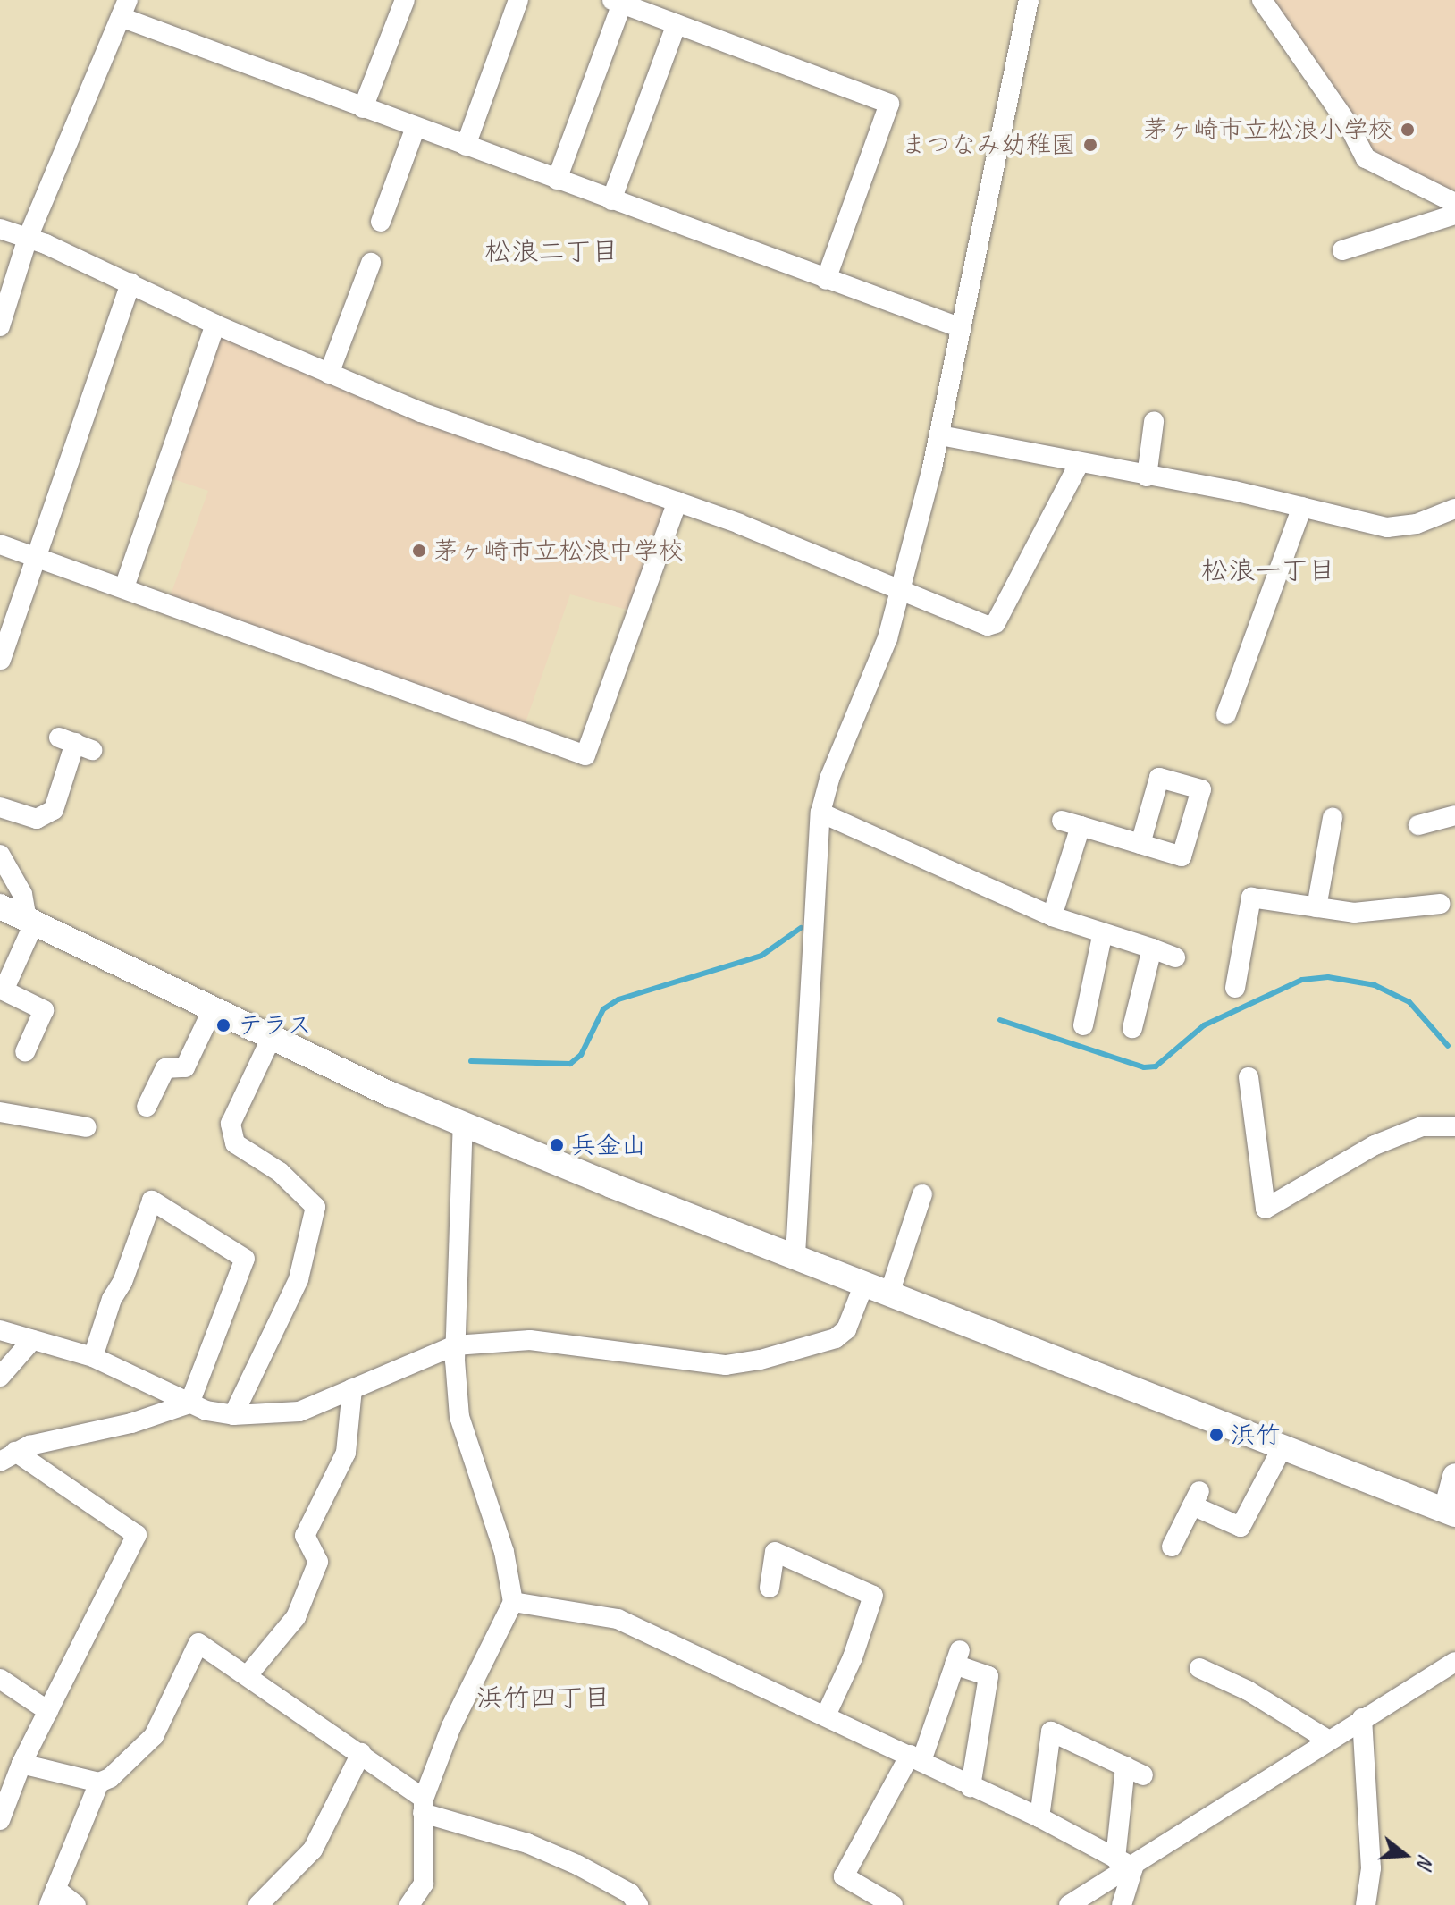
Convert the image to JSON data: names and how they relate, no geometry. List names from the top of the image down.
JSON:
{
  "districts": ["松浪二丁目", "松浪一丁目", "浜竹四丁目"],
  "places": [
    "茅ヶ崎市立松浪小学校",
    "まつなみ幼稚園",
    "茅ヶ崎市立松浪中学校",
    "テラス",
    "兵金山",
    "浜竹"
  ],
  "north": "right"
}
